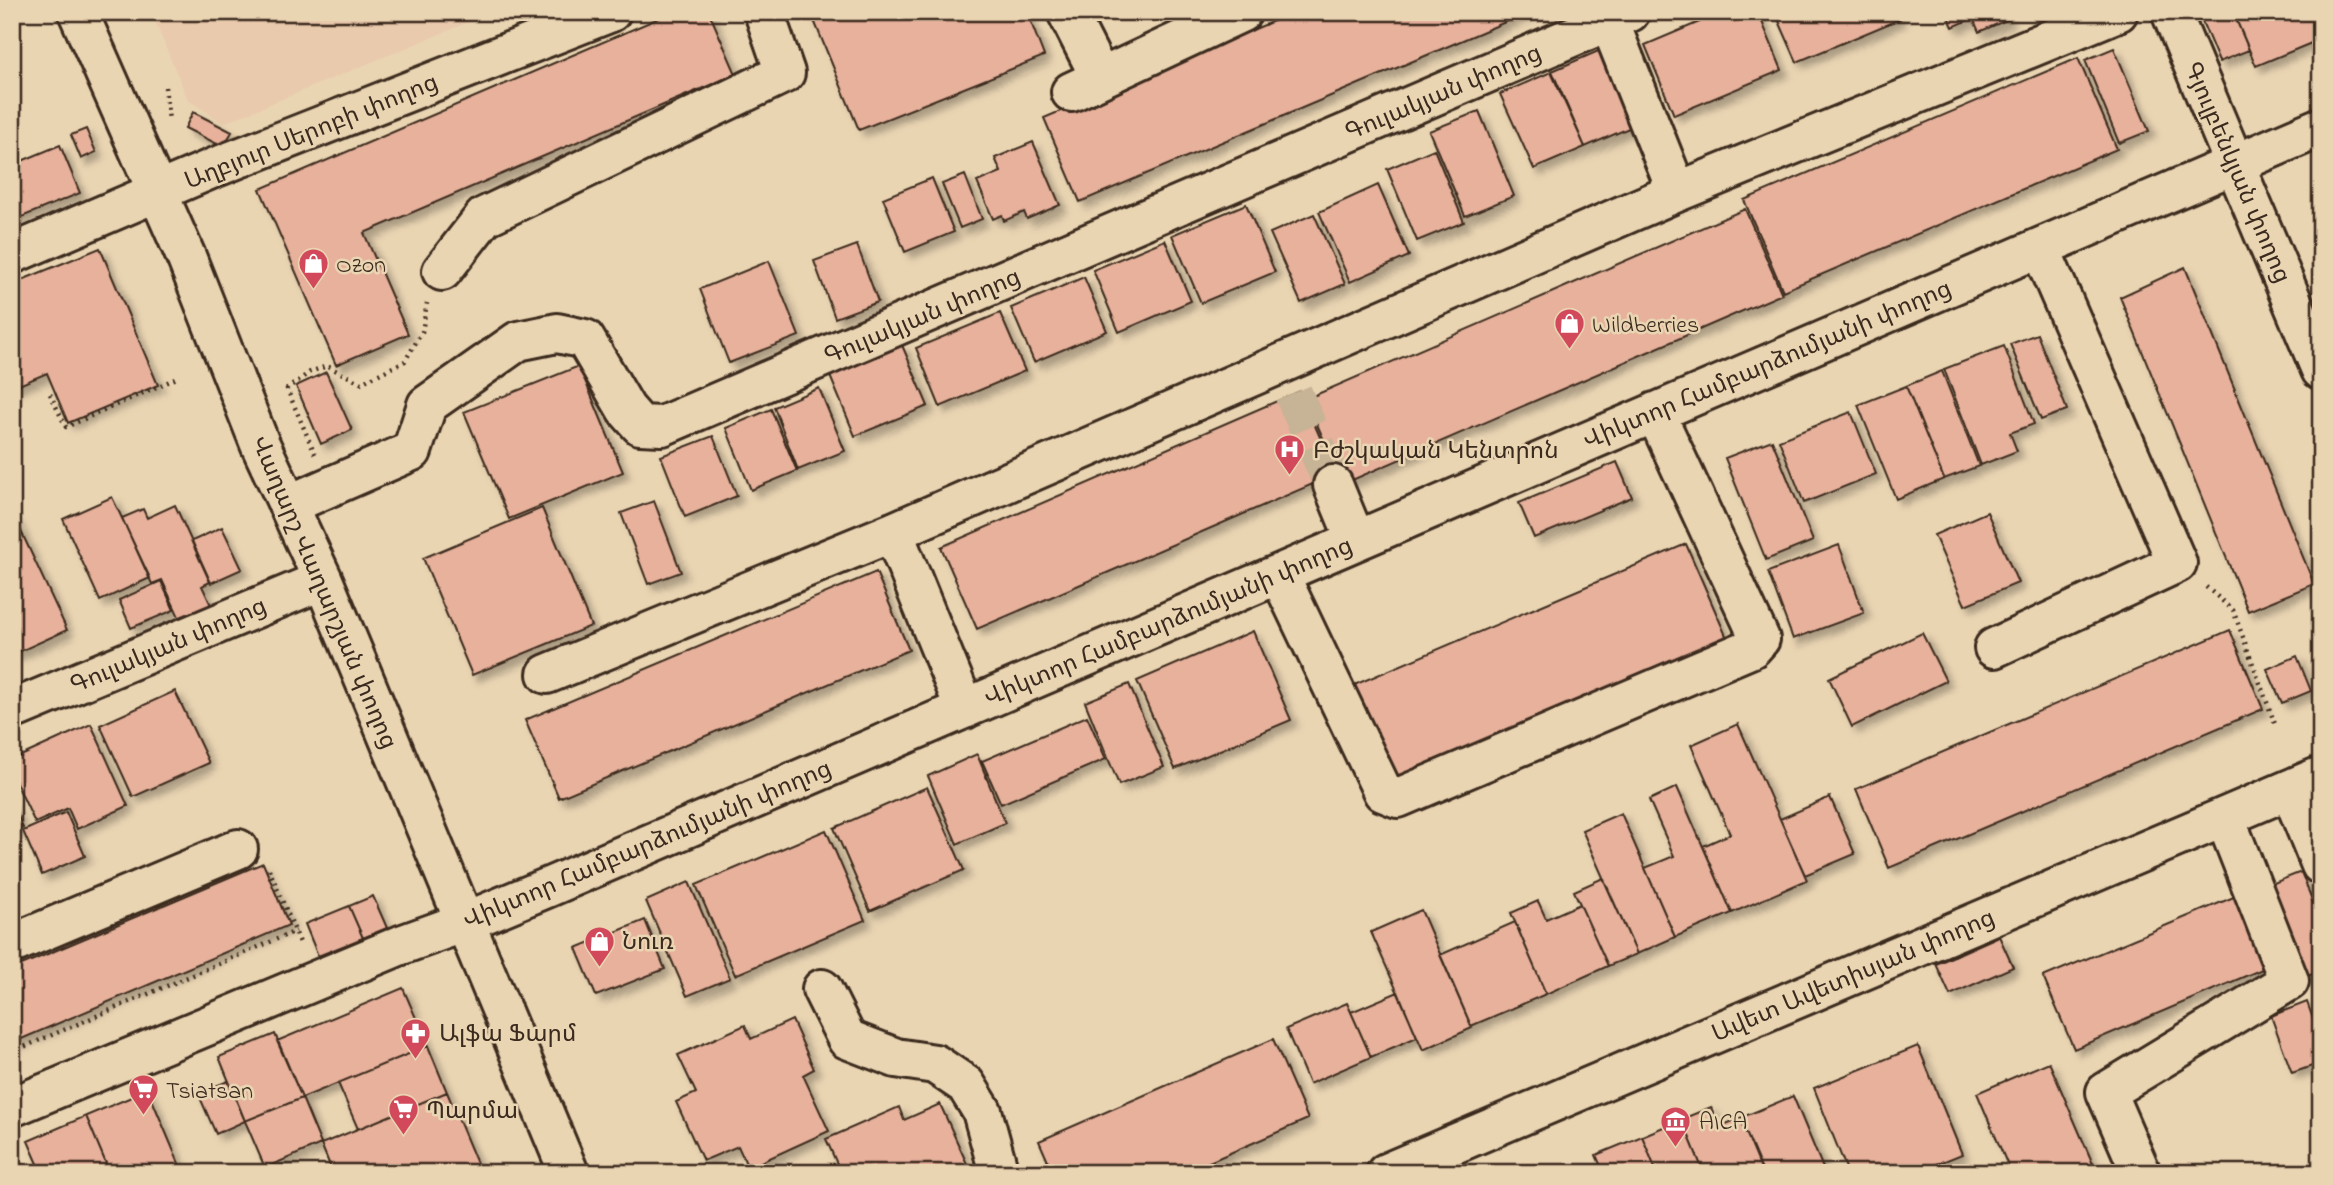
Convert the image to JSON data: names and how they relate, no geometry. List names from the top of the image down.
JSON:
{
  "streets": {
    "street": [
      "Գուլակյան փողոց",
      "Աղբյուր Սերոբի փողոց",
      "Գյուլբենկյան փողոց",
      "Վիկտոր Համբարձումյանի փողոց",
      "Վաղարշ Վաղարշյան փողոց",
      "Ավետ Ավետիսյան փողոց"
    ]
  },
  "crossings": [
    ["Գուլակյան փողոց", "Վաղարշ Վաղարշյան փողոց"],
    ["Աղբյուր Սերոբի փողոց", "Վաղարշ Վաղարշյան փողոց"],
    ["Գյուլբենկյան փողոց", "Վիկտոր Համբարձումյանի փողոց"],
    ["Վիկտոր Համբարձումյանի փողոց", "Վաղարշ Վաղարշյան փողոց"]
  ],
  "places": {
    "shop": ["Ozon", "Wildberries", "Նուռ"],
    "hospital": ["Բժշկական Կենտրոն"],
    "pharmacy": ["Ալֆա Ֆարմ"],
    "supermarket": ["Tsiatsan", "Պարմա"],
    "museum": ["AICA"]
  }
}
